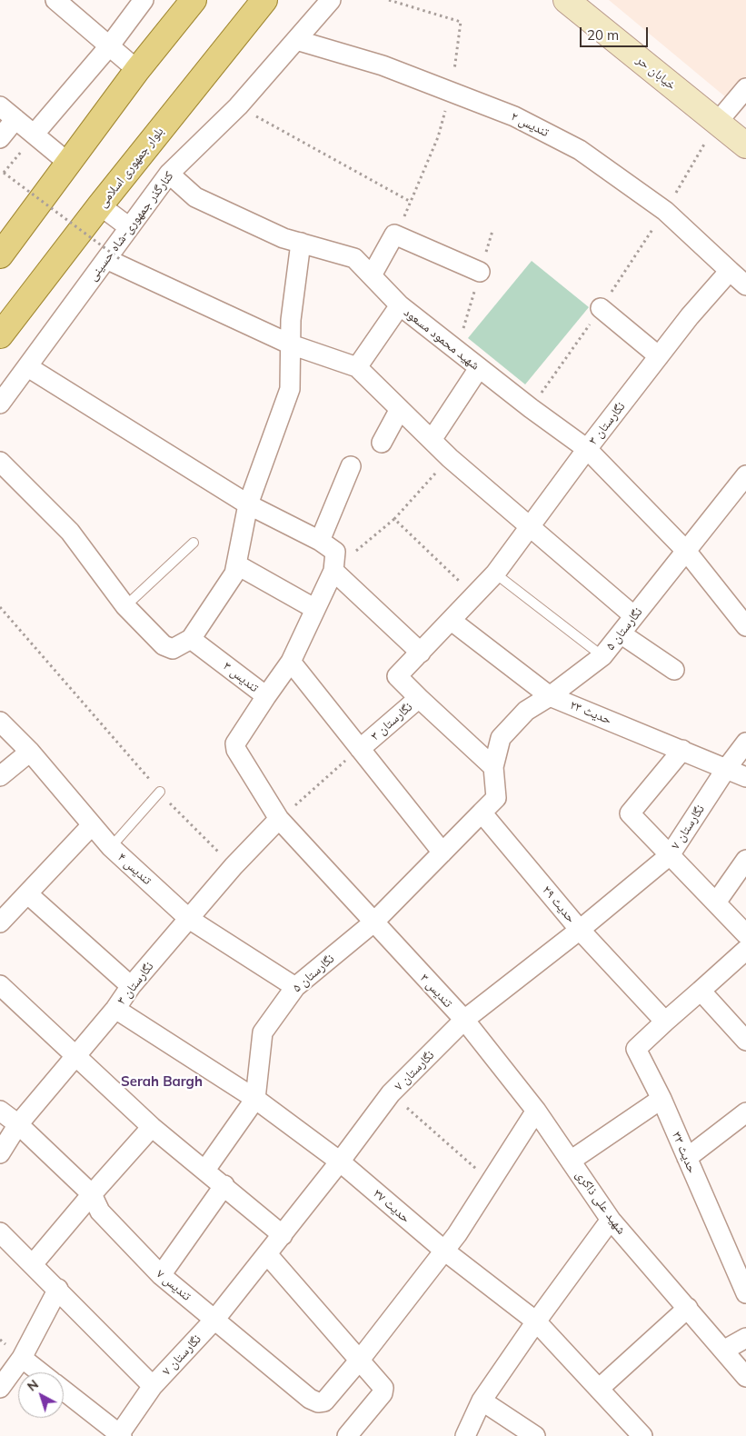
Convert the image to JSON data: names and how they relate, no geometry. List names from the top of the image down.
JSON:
{
  "streets": {
    "main road": ["خیابان حر", "بلوار جمهوری اسلامی"],
    "street": [
      "تندیس ۲",
      "کنارگذر جمهوری-شاه حسینی",
      "شهید محمود مسعود",
      "نگارستان ۳",
      "نگارستان ۵",
      "تندیس ۳",
      "حدیث ۲۳",
      "نگارستان ۷",
      "تندیس ۴",
      "حدیث ۲۹",
      "حدیث ۳۳",
      "شهید علی ذاکری",
      "حدیث ۳۷",
      "تندیس ۷"
    ]
  },
  "crossings": [
    ["تندیس ۲", "کنارگذر جمهوری-شاه حسینی"],
    ["تندیس ۲", "نگارستان ۳"],
    ["کنارگذر جمهوری-شاه حسینی", "شهید محمود مسعود"],
    ["شهید محمود مسعود", "نگارستان ۳"],
    ["شهید محمود مسعود", "نگارستان ۵"],
    ["نگارستان ۳", "تندیس ۳"],
    ["نگارستان ۳", "حدیث ۲۳"],
    ["نگارستان ۳", "تندیس ۴"],
    ["نگارستان ۳", "حدیث ۳۷"],
    ["نگارستان ۳", "تندیس ۷"],
    ["نگارستان ۵", "تندیس ۳"],
    ["نگارستان ۵", "حدیث ۲۳"],
    ["نگارستان ۵", "تندیس ۴"],
    ["نگارستان ۵", "حدیث ۲۹"],
    ["نگارستان ۵", "حدیث ۳۷"],
    ["تندیس ۳", "نگارستان ۷"],
    ["تندیس ۳", "شهید علی ذاکری"],
    ["حدیث ۲۳", "نگارستان ۷"],
    ["نگارستان ۷", "حدیث ۲۹"],
    ["نگارستان ۷", "شهید علی ذاکری"],
    ["نگارستان ۷", "حدیث ۳۷"],
    ["نگارستان ۷", "تندیس ۷"],
    ["حدیث ۲۹", "حدیث ۳۳"],
    ["شهید علی ذاکری", "تندیس ۷"],
    ["حدیث ۳۷", "تندیس ۷"]
  ],
  "districts": ["Serah Bargh"],
  "scale_bar": "20 m",
  "north": "top left"
}
